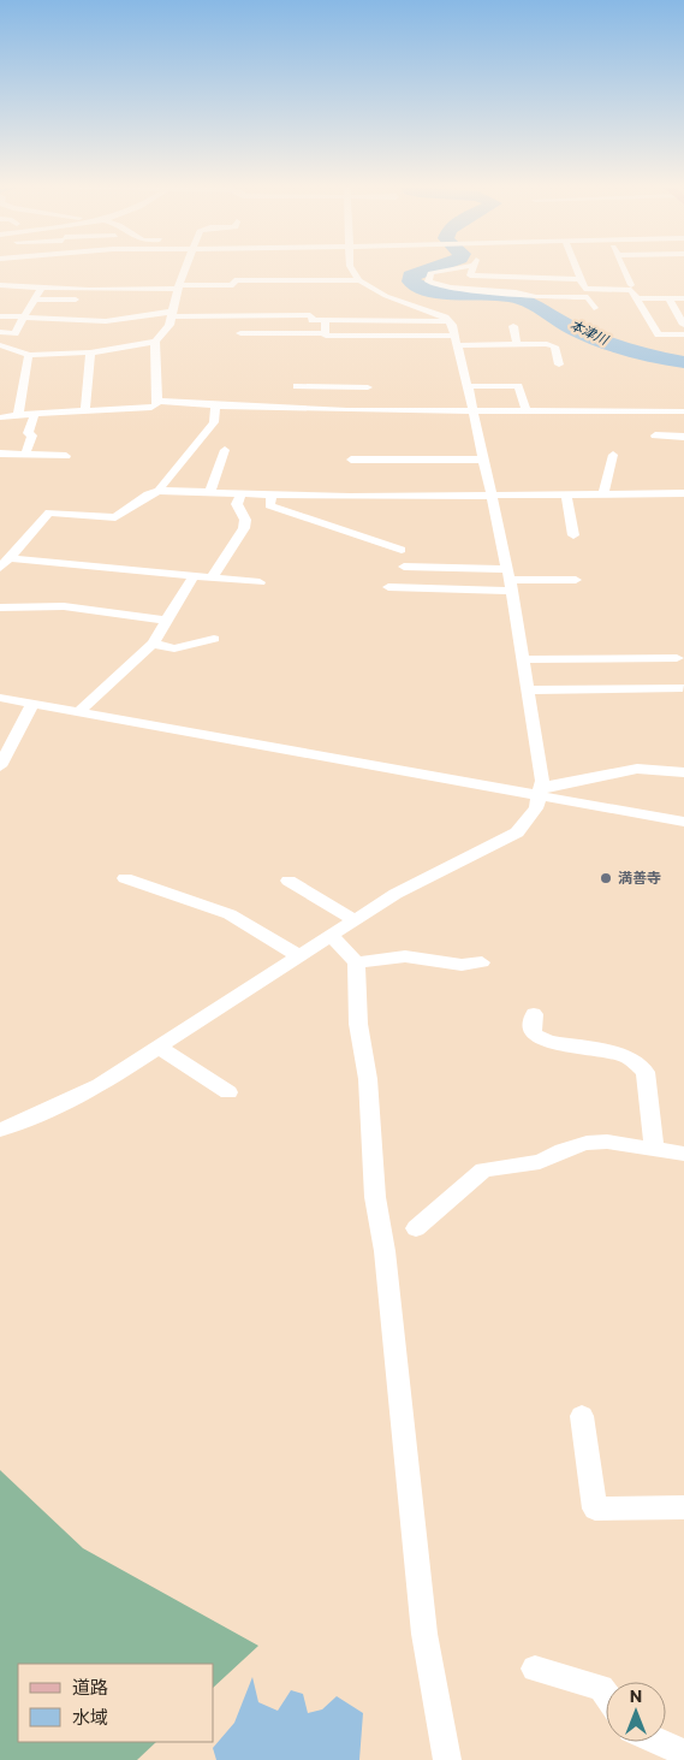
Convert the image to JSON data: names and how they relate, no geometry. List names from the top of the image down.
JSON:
{
  "water": ["本津川"],
  "places": ["満善寺"],
  "legend": ["道路", "水域"],
  "north": "top"
}
